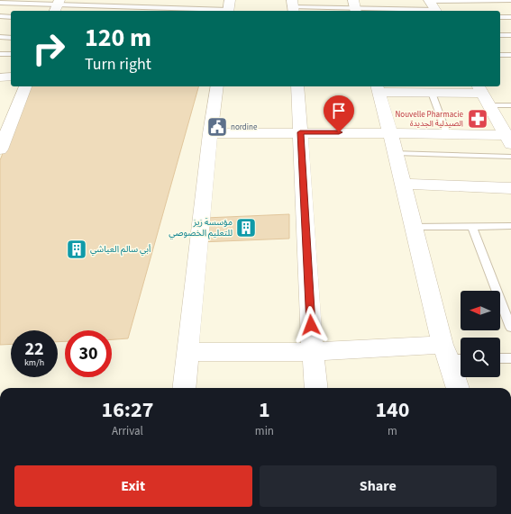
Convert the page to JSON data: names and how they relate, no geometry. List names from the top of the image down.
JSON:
{
  "places": {
    "pharmacy": ["Nouvelle Pharmacie الصيدلية الجديدة"],
    "public building": ["nordine"],
    "building": ["مؤسسة زيز للتعليم الخصوصي", "أبي سالم العياشي"]
  },
  "north": "left",
  "page": {
    "turn": ["120 m", "Turn right"],
    "speed": "22 km/h",
    "limit": "30",
    "eta": [
      "16:27",
      "Arrival",
      "1",
      "min",
      "140",
      "m"
    ],
    "buttons": ["Exit", "Share"]
  }
}
